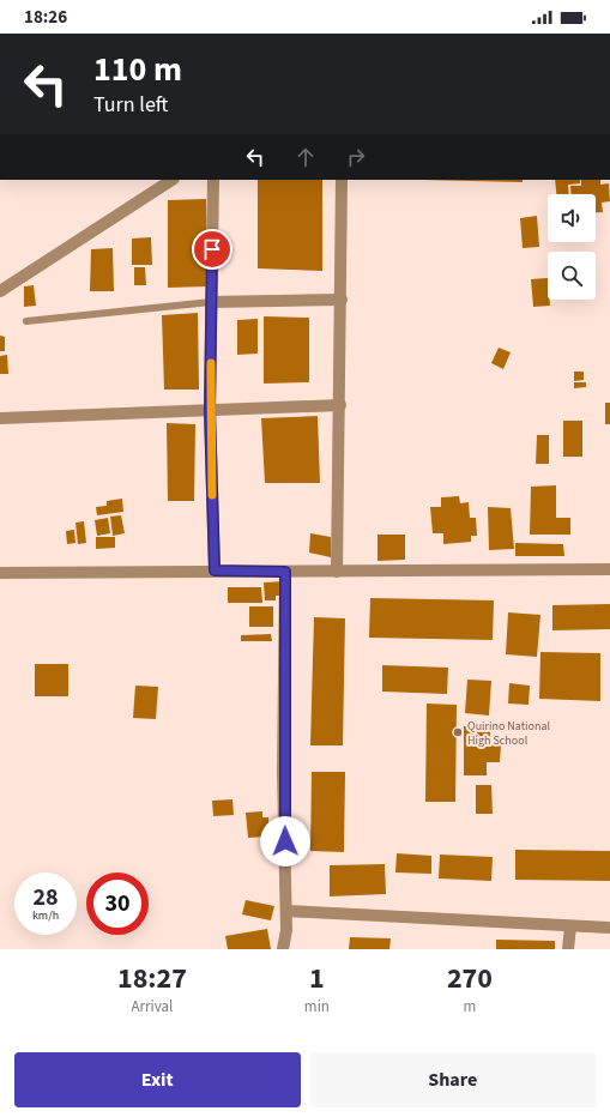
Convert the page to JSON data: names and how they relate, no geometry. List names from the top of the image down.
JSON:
{
  "places": ["Quirino National High School"],
  "page": {
    "status": "18:26",
    "turn": ["110 m", "Turn left"],
    "speed": "28 km/h",
    "limit": "30",
    "eta": [
      "18:27",
      "Arrival",
      "1",
      "min",
      "270",
      "m"
    ],
    "buttons": ["Exit", "Share"]
  }
}
